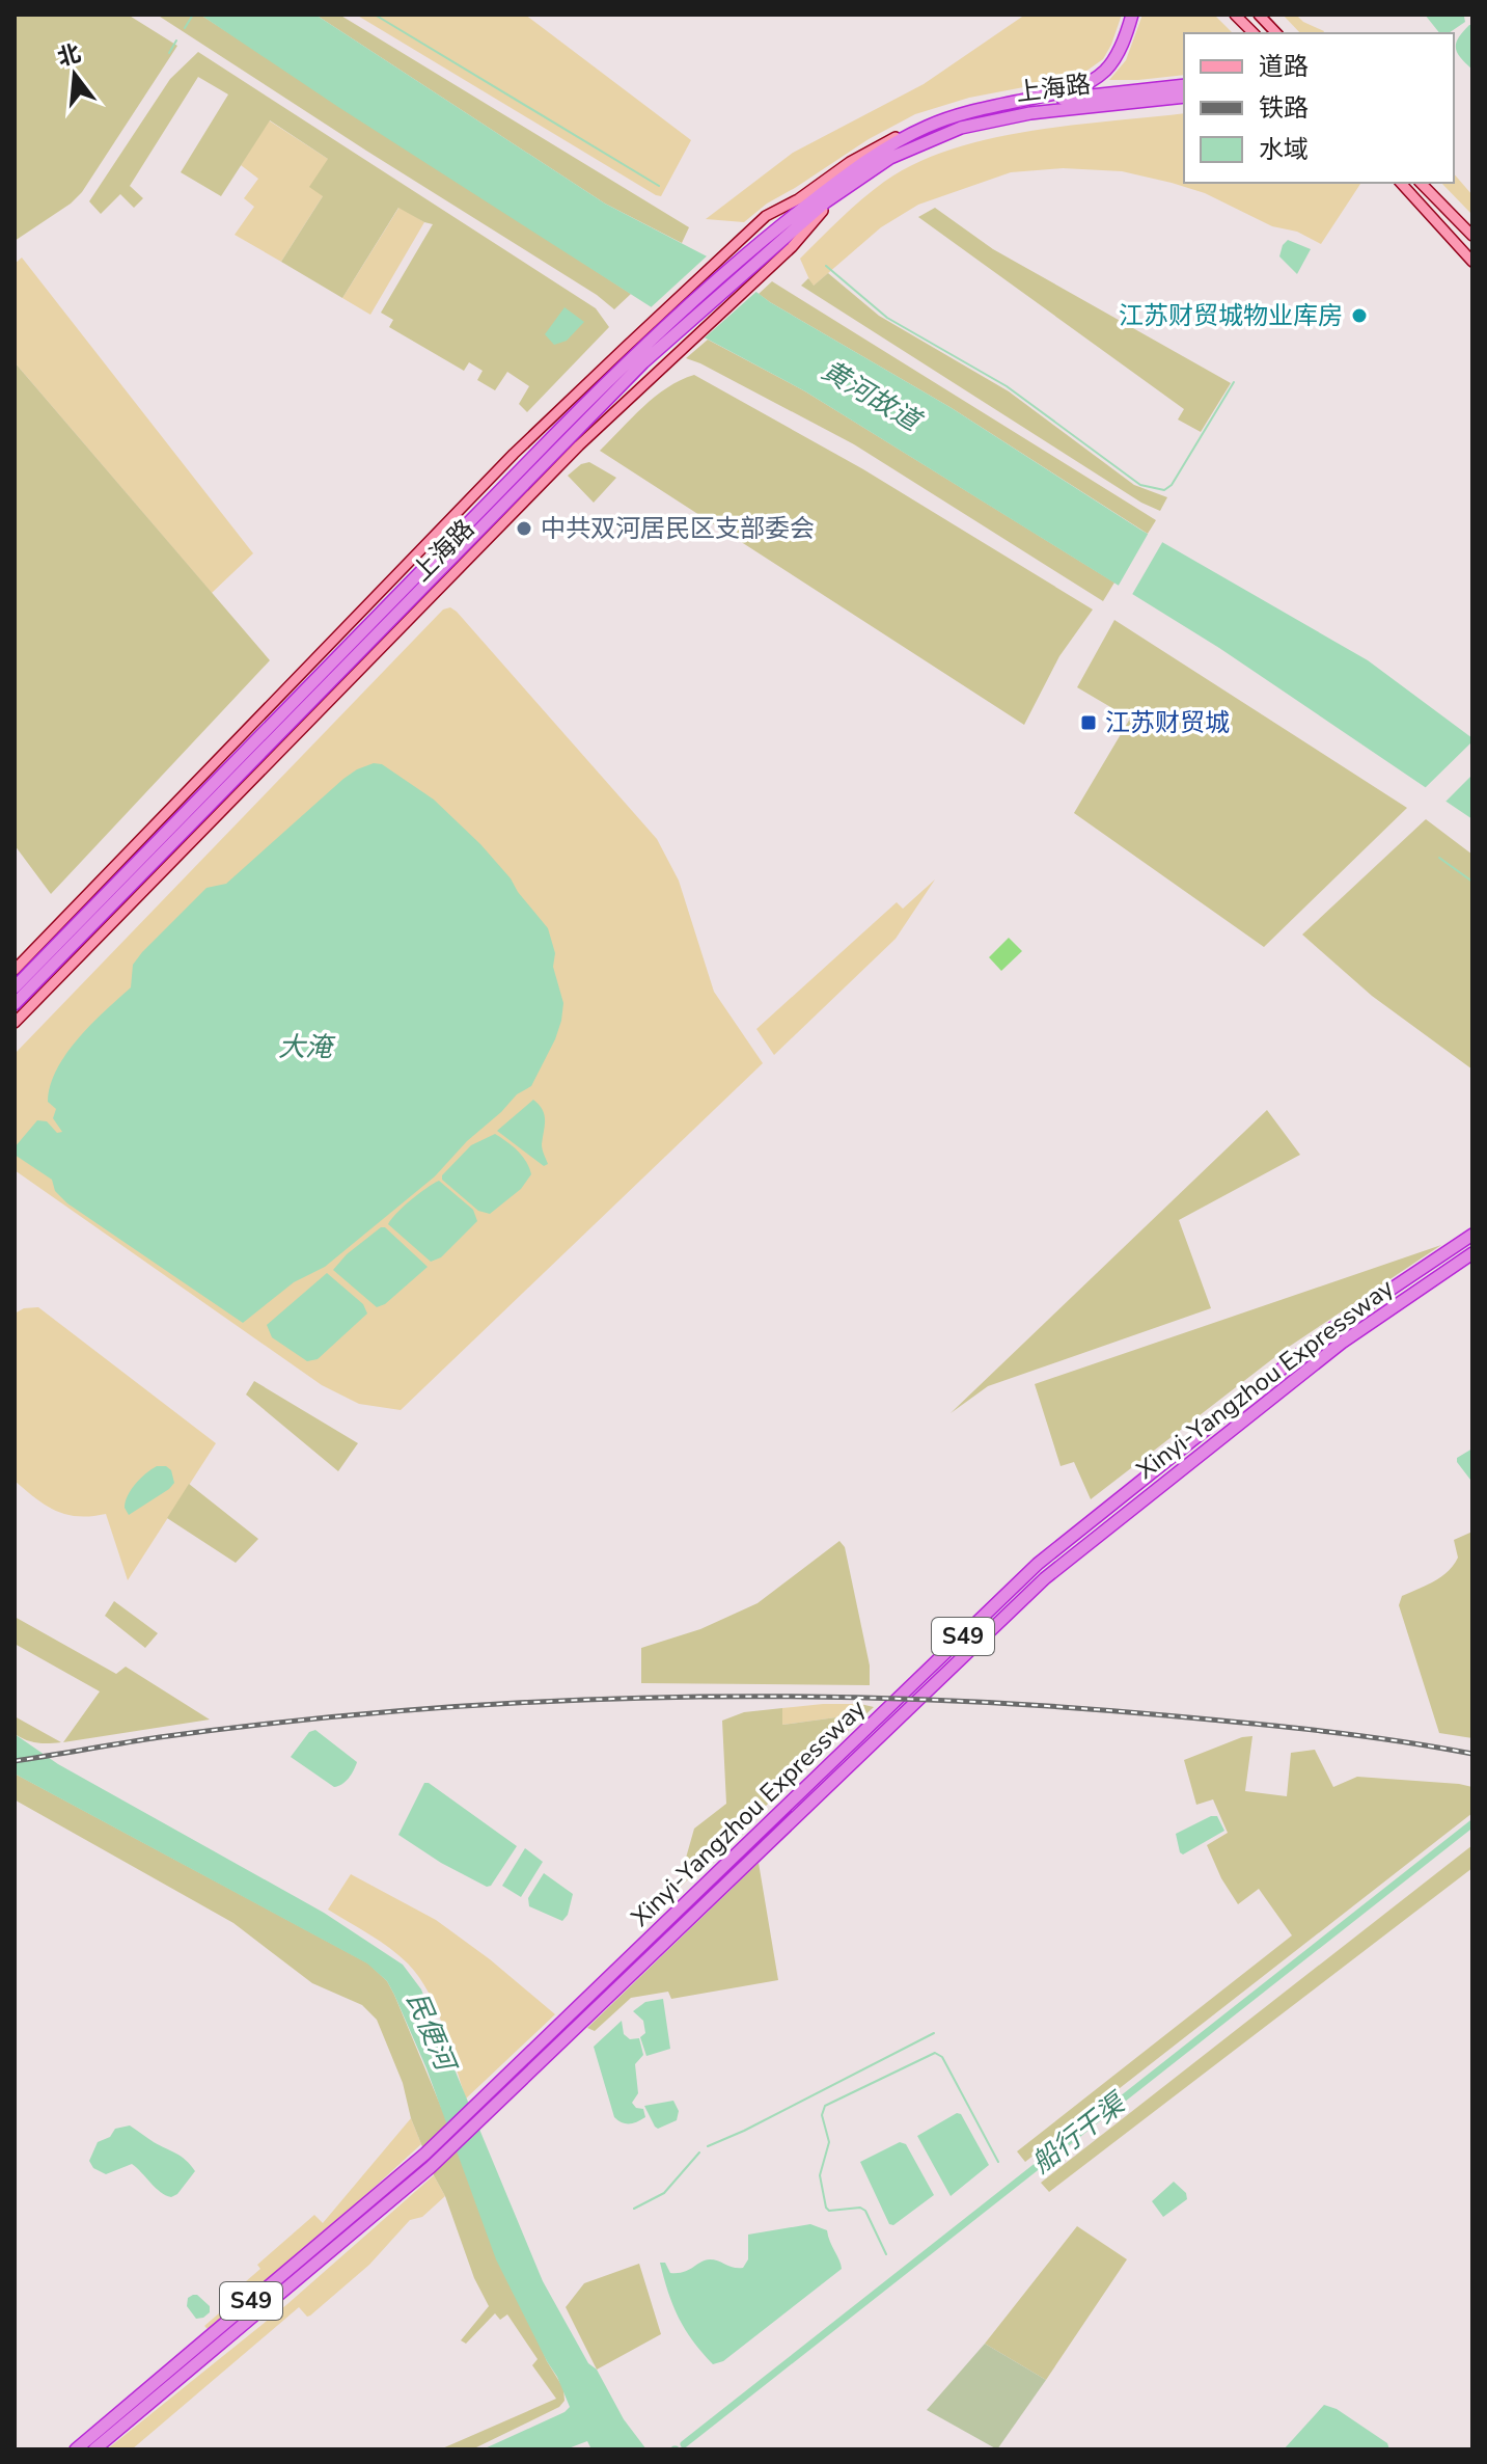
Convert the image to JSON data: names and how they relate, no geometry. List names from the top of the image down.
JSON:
{
  "streets": {
    "highway": ["上海路", "Xinyi-Yangzhou Expressway", "S49"]
  },
  "water": [
    "黄河故道",
    "大淹",
    "民便河",
    "船行干渠"
  ],
  "places": {
    "other": ["江苏财贸城物业库房", "中共双河居民区支部委会"],
    "transit": ["江苏财贸城"]
  },
  "legend": ["道路", "铁路", "水域"],
  "north": "top"
}
